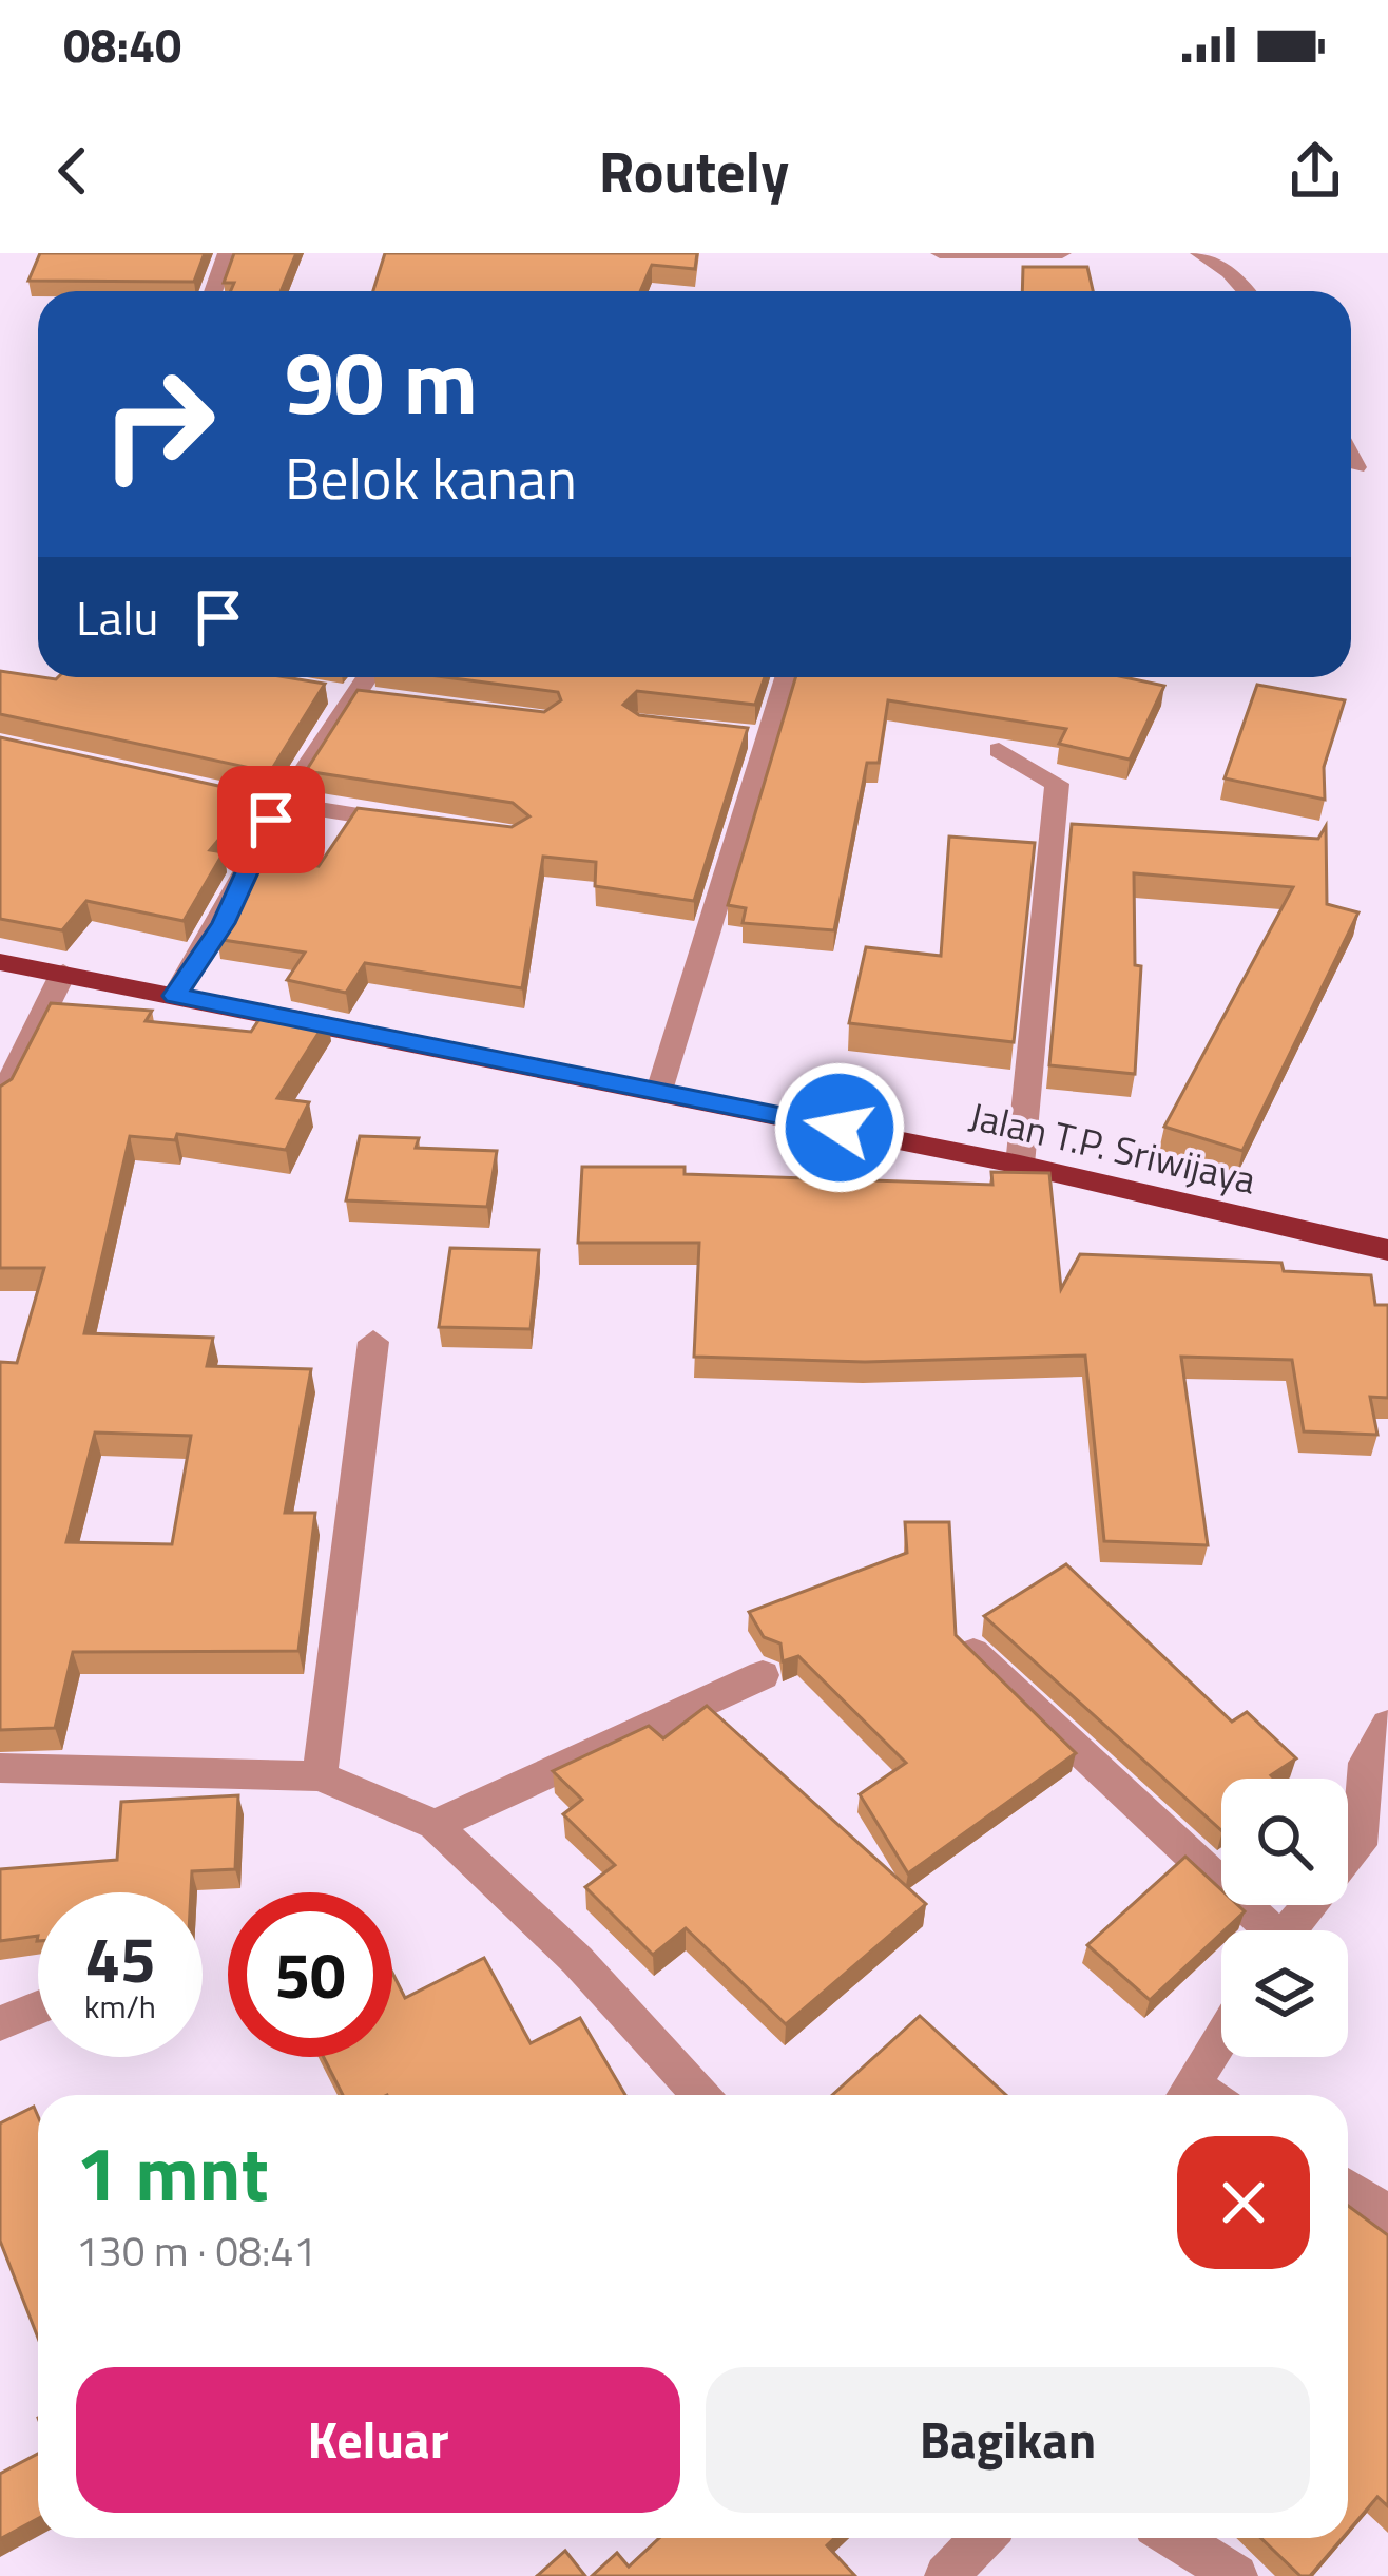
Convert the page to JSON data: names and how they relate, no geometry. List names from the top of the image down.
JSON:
{
  "streets": {
    "main road": ["Jalan T.P. Sriwijaya"]
  },
  "page": {
    "status": "08:40",
    "header": "Routely",
    "turn": ["90 m", "Belok kanan"],
    "then": "Lalu",
    "speed": "45 km/h",
    "limit": "50",
    "heading": ["1 mnt", "130 m · 08:41"],
    "buttons": ["Keluar", "Bagikan"]
  }
}
